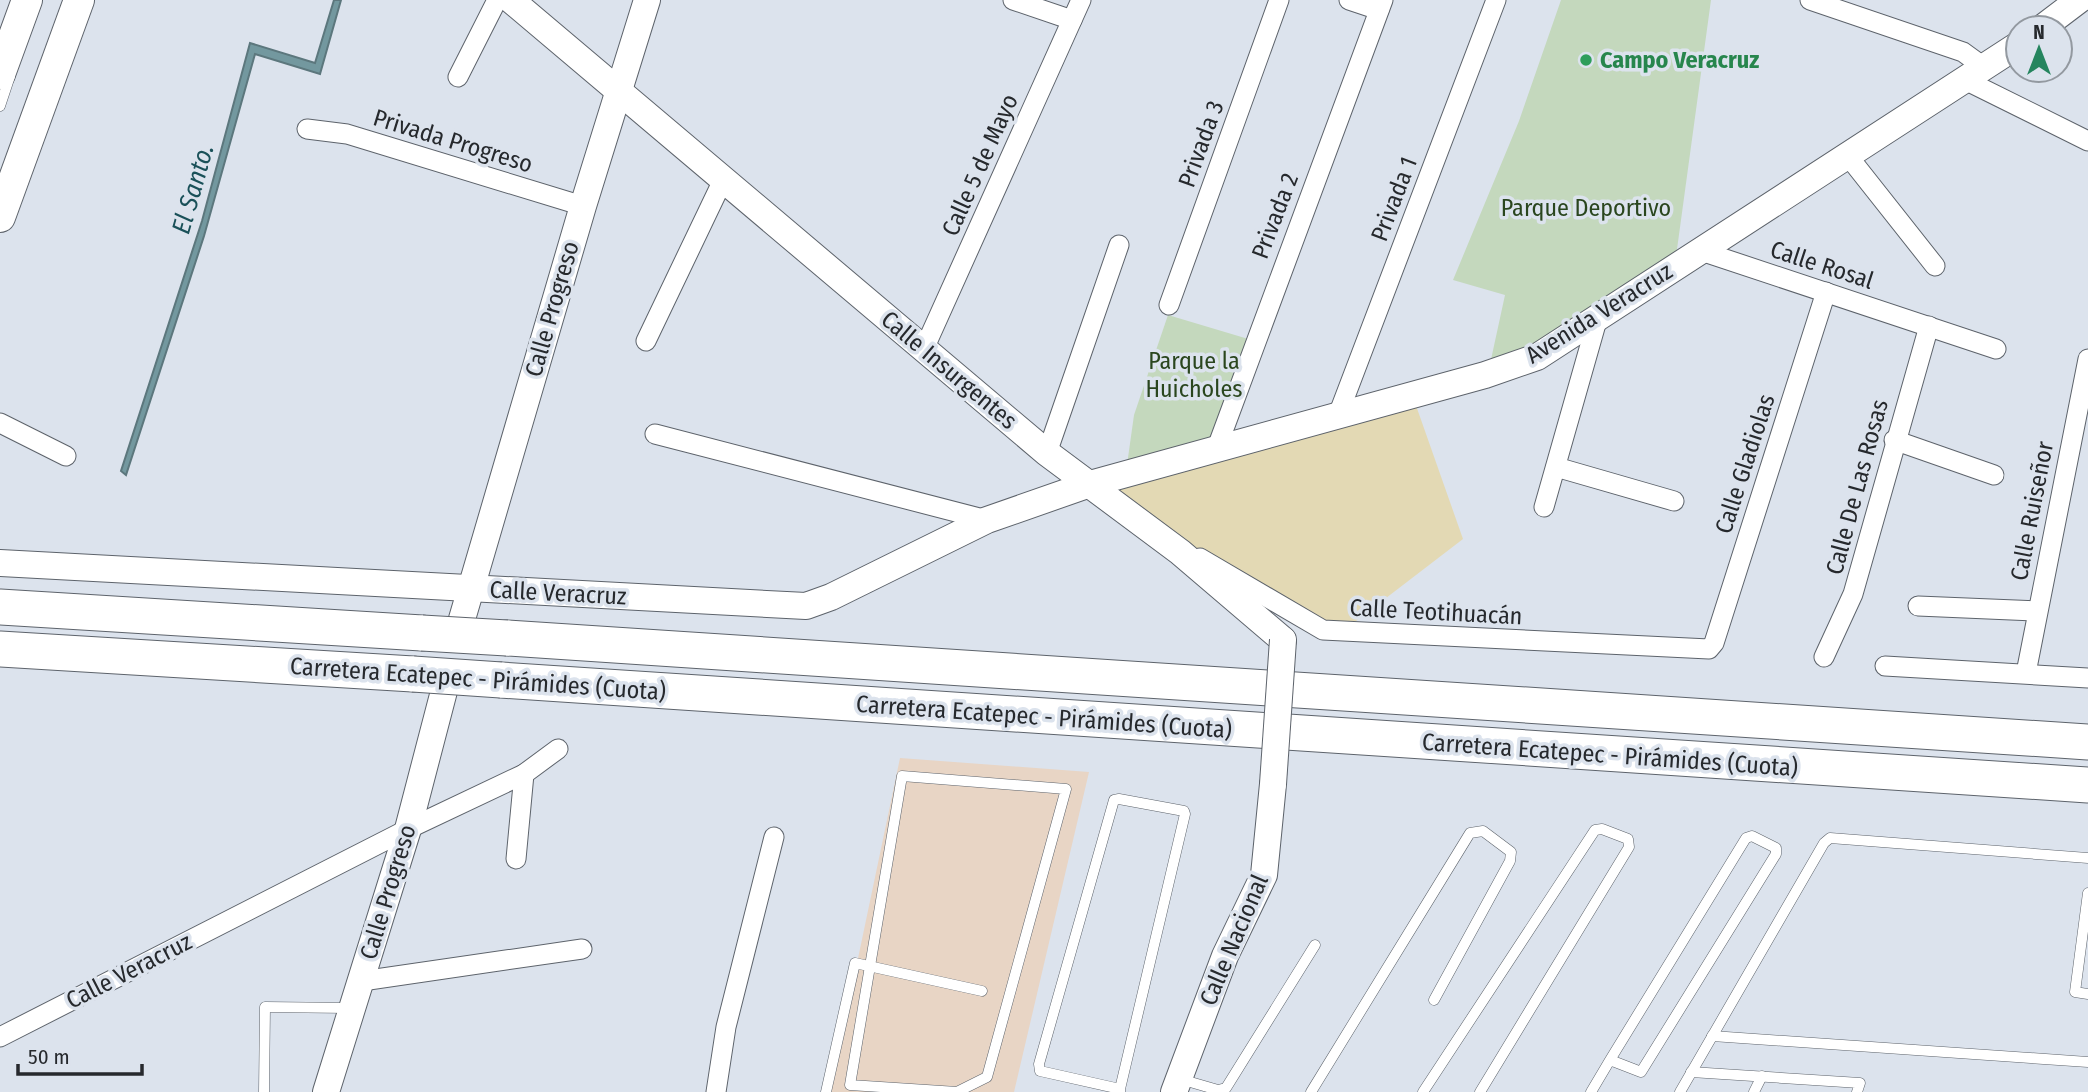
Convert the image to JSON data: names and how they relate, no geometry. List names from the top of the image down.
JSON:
{
  "streets": {
    "highway": ["Carretera Ecatepec - Pirámides (Cuota)"],
    "street": [
      "Privada Progreso",
      "Privada 3",
      "Calle 5 de Mayo",
      "Privada 1",
      "Privada 2",
      "Calle Rosal",
      "Calle Progreso",
      "Avenida Veracruz",
      "Calle Insurgentes",
      "Calle Gladiolas",
      "Calle De Las Rosas",
      "Calle Ruiseñor",
      "Calle Veracruz",
      "Calle Teotihuacán",
      "Calle Nacional"
    ]
  },
  "crossings": [
    ["Privada Progreso", "Calle Progreso"],
    ["Calle 5 de Mayo", "Calle Insurgentes"],
    ["Privada 1", "Avenida Veracruz"],
    ["Privada 2", "Avenida Veracruz"],
    ["Calle Rosal", "Avenida Veracruz"],
    ["Calle Rosal", "Calle Gladiolas"],
    ["Calle Rosal", "Calle De Las Rosas"],
    ["Calle Progreso", "Calle Insurgentes"],
    ["Calle Progreso", "Calle Veracruz"],
    ["Avenida Veracruz", "Calle Insurgentes"],
    ["Avenida Veracruz", "Calle Veracruz"],
    ["Calle Insurgentes", "Calle Veracruz"],
    ["Calle Insurgentes", "Calle Teotihuacán"],
    ["Calle Insurgentes", "Calle Nacional"],
    ["Calle Gladiolas", "Calle Teotihuacán"]
  ],
  "water": ["El Santo."],
  "parks": ["Parque Deportivo", "Parque la Huicholes"],
  "places": ["Campo Veracruz"],
  "scale_bar": "50 m",
  "north": "top"
}
